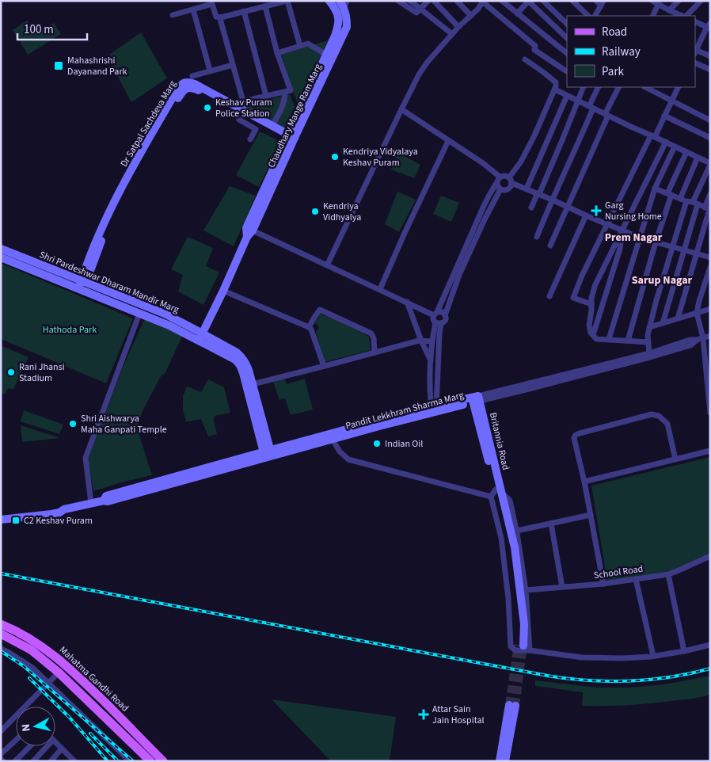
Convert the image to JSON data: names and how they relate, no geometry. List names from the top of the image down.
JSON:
{
  "streets": {
    "main road": [
      "Chaudhary Mange Ram Marg",
      "Dr Satpal Sachdeva Marg",
      "Shri Pardeshwar Dharam Mandir Marg",
      "Pandit Lekkhram Sharma Marg",
      "Britannia Road",
      "Mahatma Gandhi Road"
    ],
    "street": ["School Road"]
  },
  "crossings": [
    ["Chaudhary Mange Ram Marg", "Dr Satpal Sachdeva Marg"],
    ["Chaudhary Mange Ram Marg", "Shri Pardeshwar Dharam Mandir Marg"],
    ["Dr Satpal Sachdeva Marg", "Shri Pardeshwar Dharam Mandir Marg"],
    ["Shri Pardeshwar Dharam Mandir Marg", "Pandit Lekkhram Sharma Marg"],
    ["Pandit Lekkhram Sharma Marg", "Britannia Road"]
  ],
  "districts": ["Prem Nagar", "Sarup Nagar"],
  "parks": ["Hathoda Park"],
  "places": {
    "transit": ["Mahashrishi Dayanand Park", "C2 Keshav Puram"],
    "other": [
      "Keshav Puram Police Station",
      "Kendriya Vidyalaya Keshav Puram",
      "Kendriya Vidhyalya",
      "Rani Jhansi Stadium",
      "Shri Aishwarya Maha Ganpati Temple",
      "Indian Oil"
    ],
    "health": ["Garg Nursing Home", "Attar Sain Jain Hospital"]
  },
  "legend": ["Road", "Railway", "Park"],
  "scale_bar": "100 m",
  "north": "left"
}
